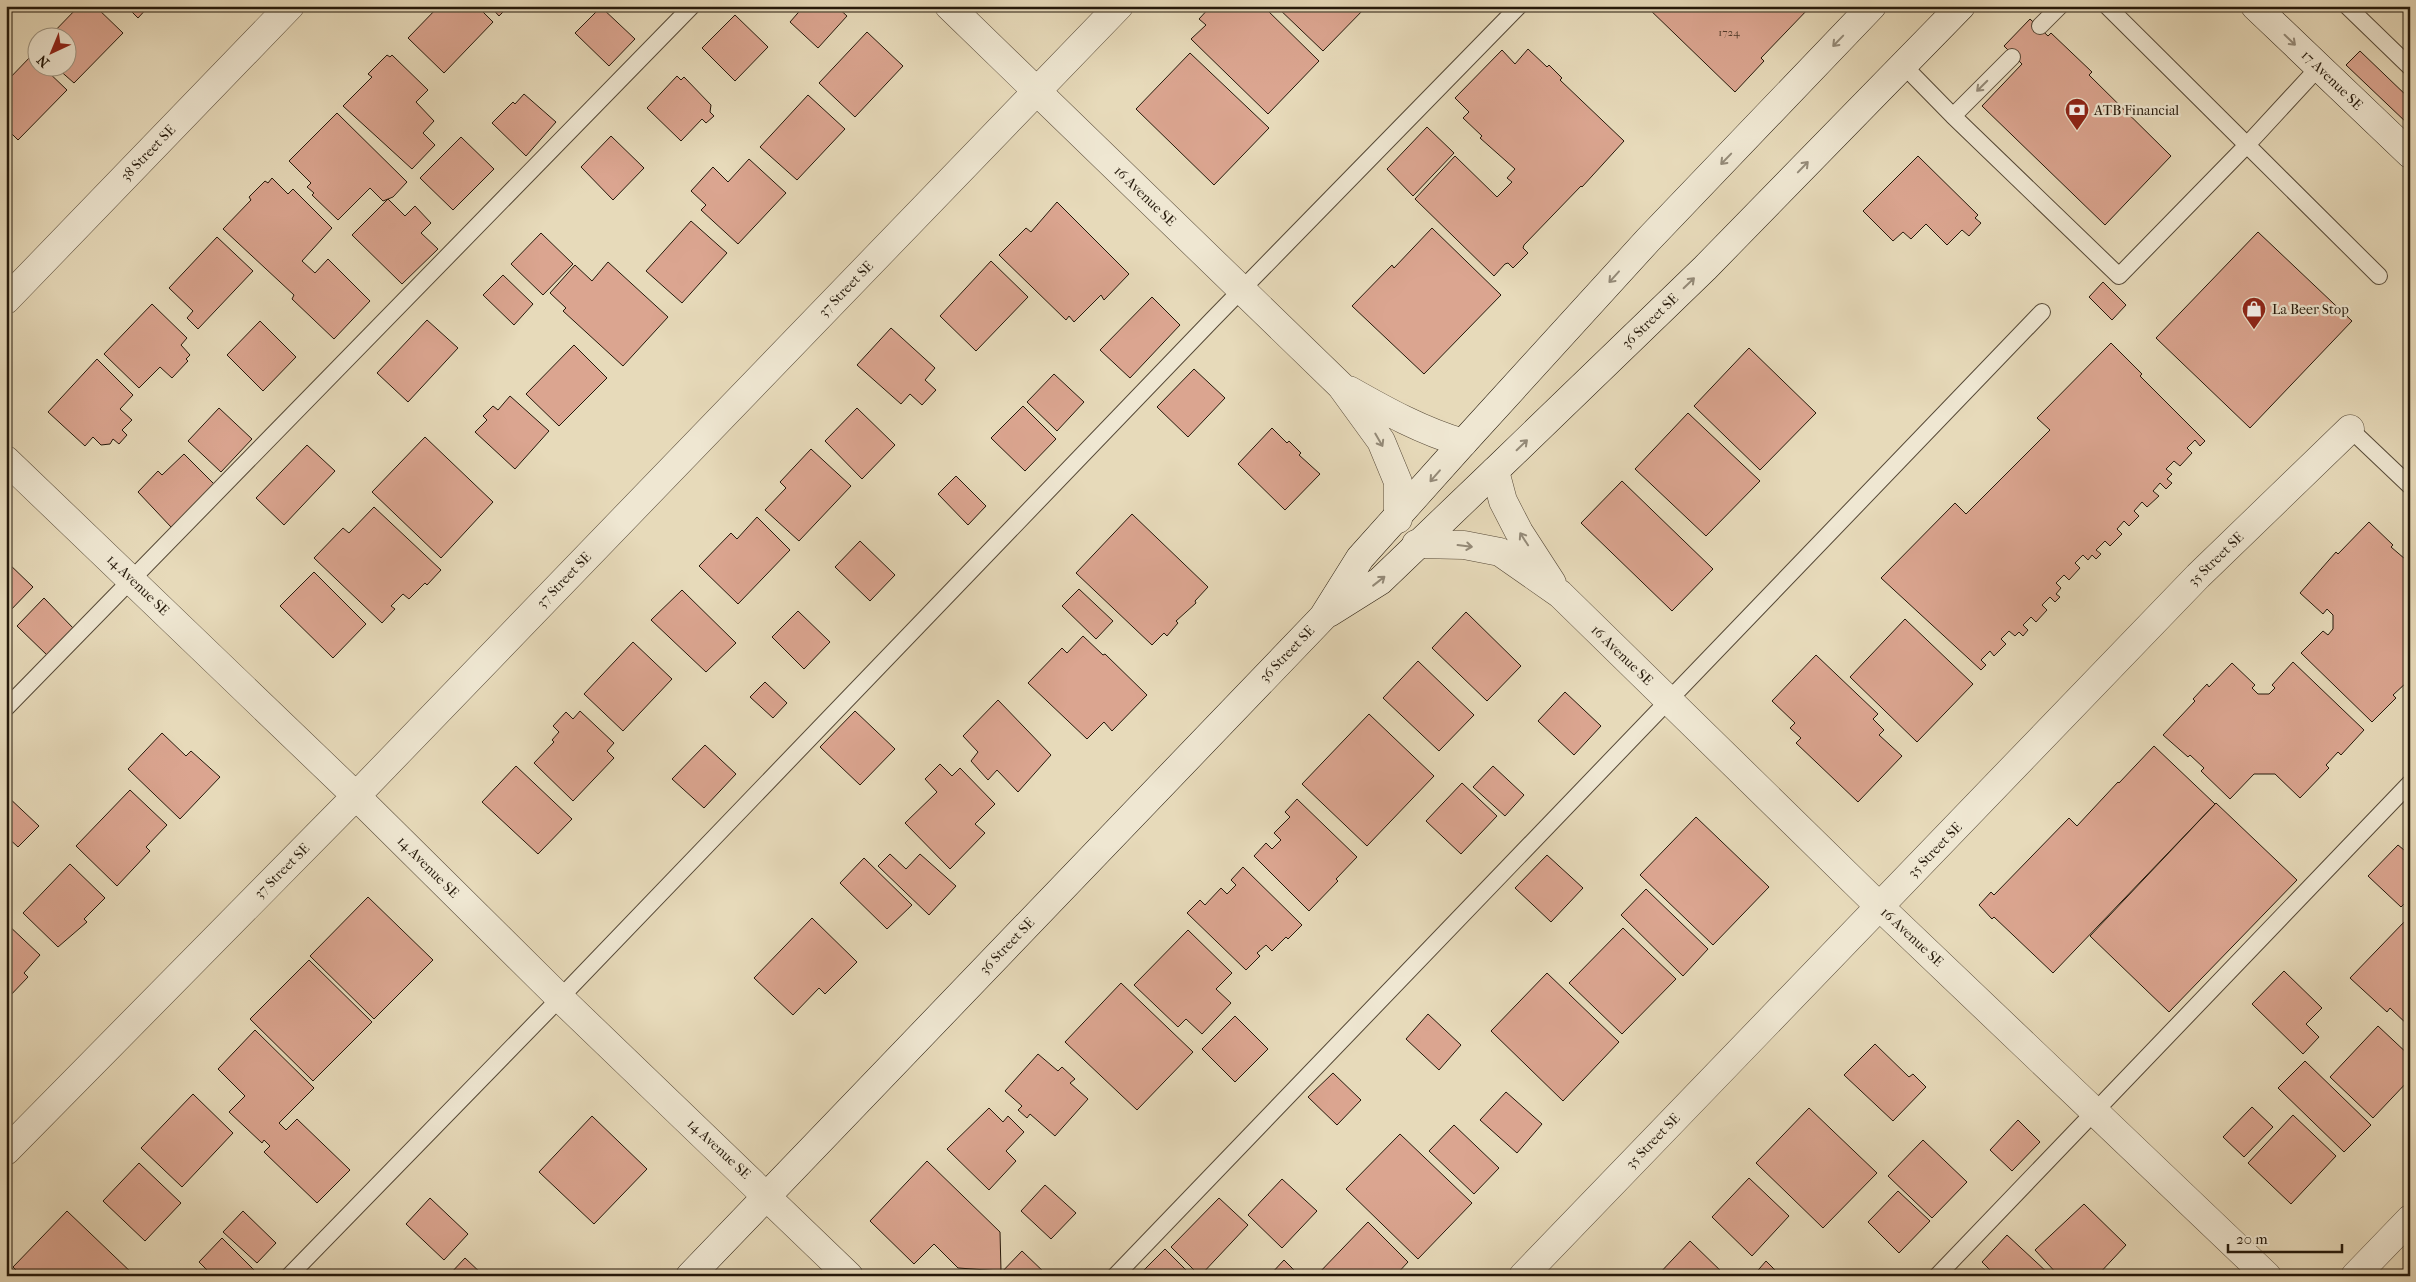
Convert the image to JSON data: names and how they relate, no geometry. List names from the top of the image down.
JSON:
{
  "streets": {
    "street": [
      "17 Avenue SE",
      "38 Street SE",
      "16 Avenue SE",
      "37 Street SE",
      "36 Street SE",
      "35 Street SE",
      "14 Avenue SE"
    ]
  },
  "crossings": [
    ["16 Avenue SE", "37 Street SE"],
    ["16 Avenue SE", "36 Street SE"],
    ["16 Avenue SE", "35 Street SE"],
    ["37 Street SE", "14 Avenue SE"],
    ["36 Street SE", "14 Avenue SE"]
  ],
  "one_way": ["17 Avenue SE"],
  "places": {
    "bank": ["ATB Financial"],
    "shop": ["La Beer Stop"]
  },
  "house_numbers": ["1724"],
  "scale_bar": "20 m",
  "north": "bottom left"
}
